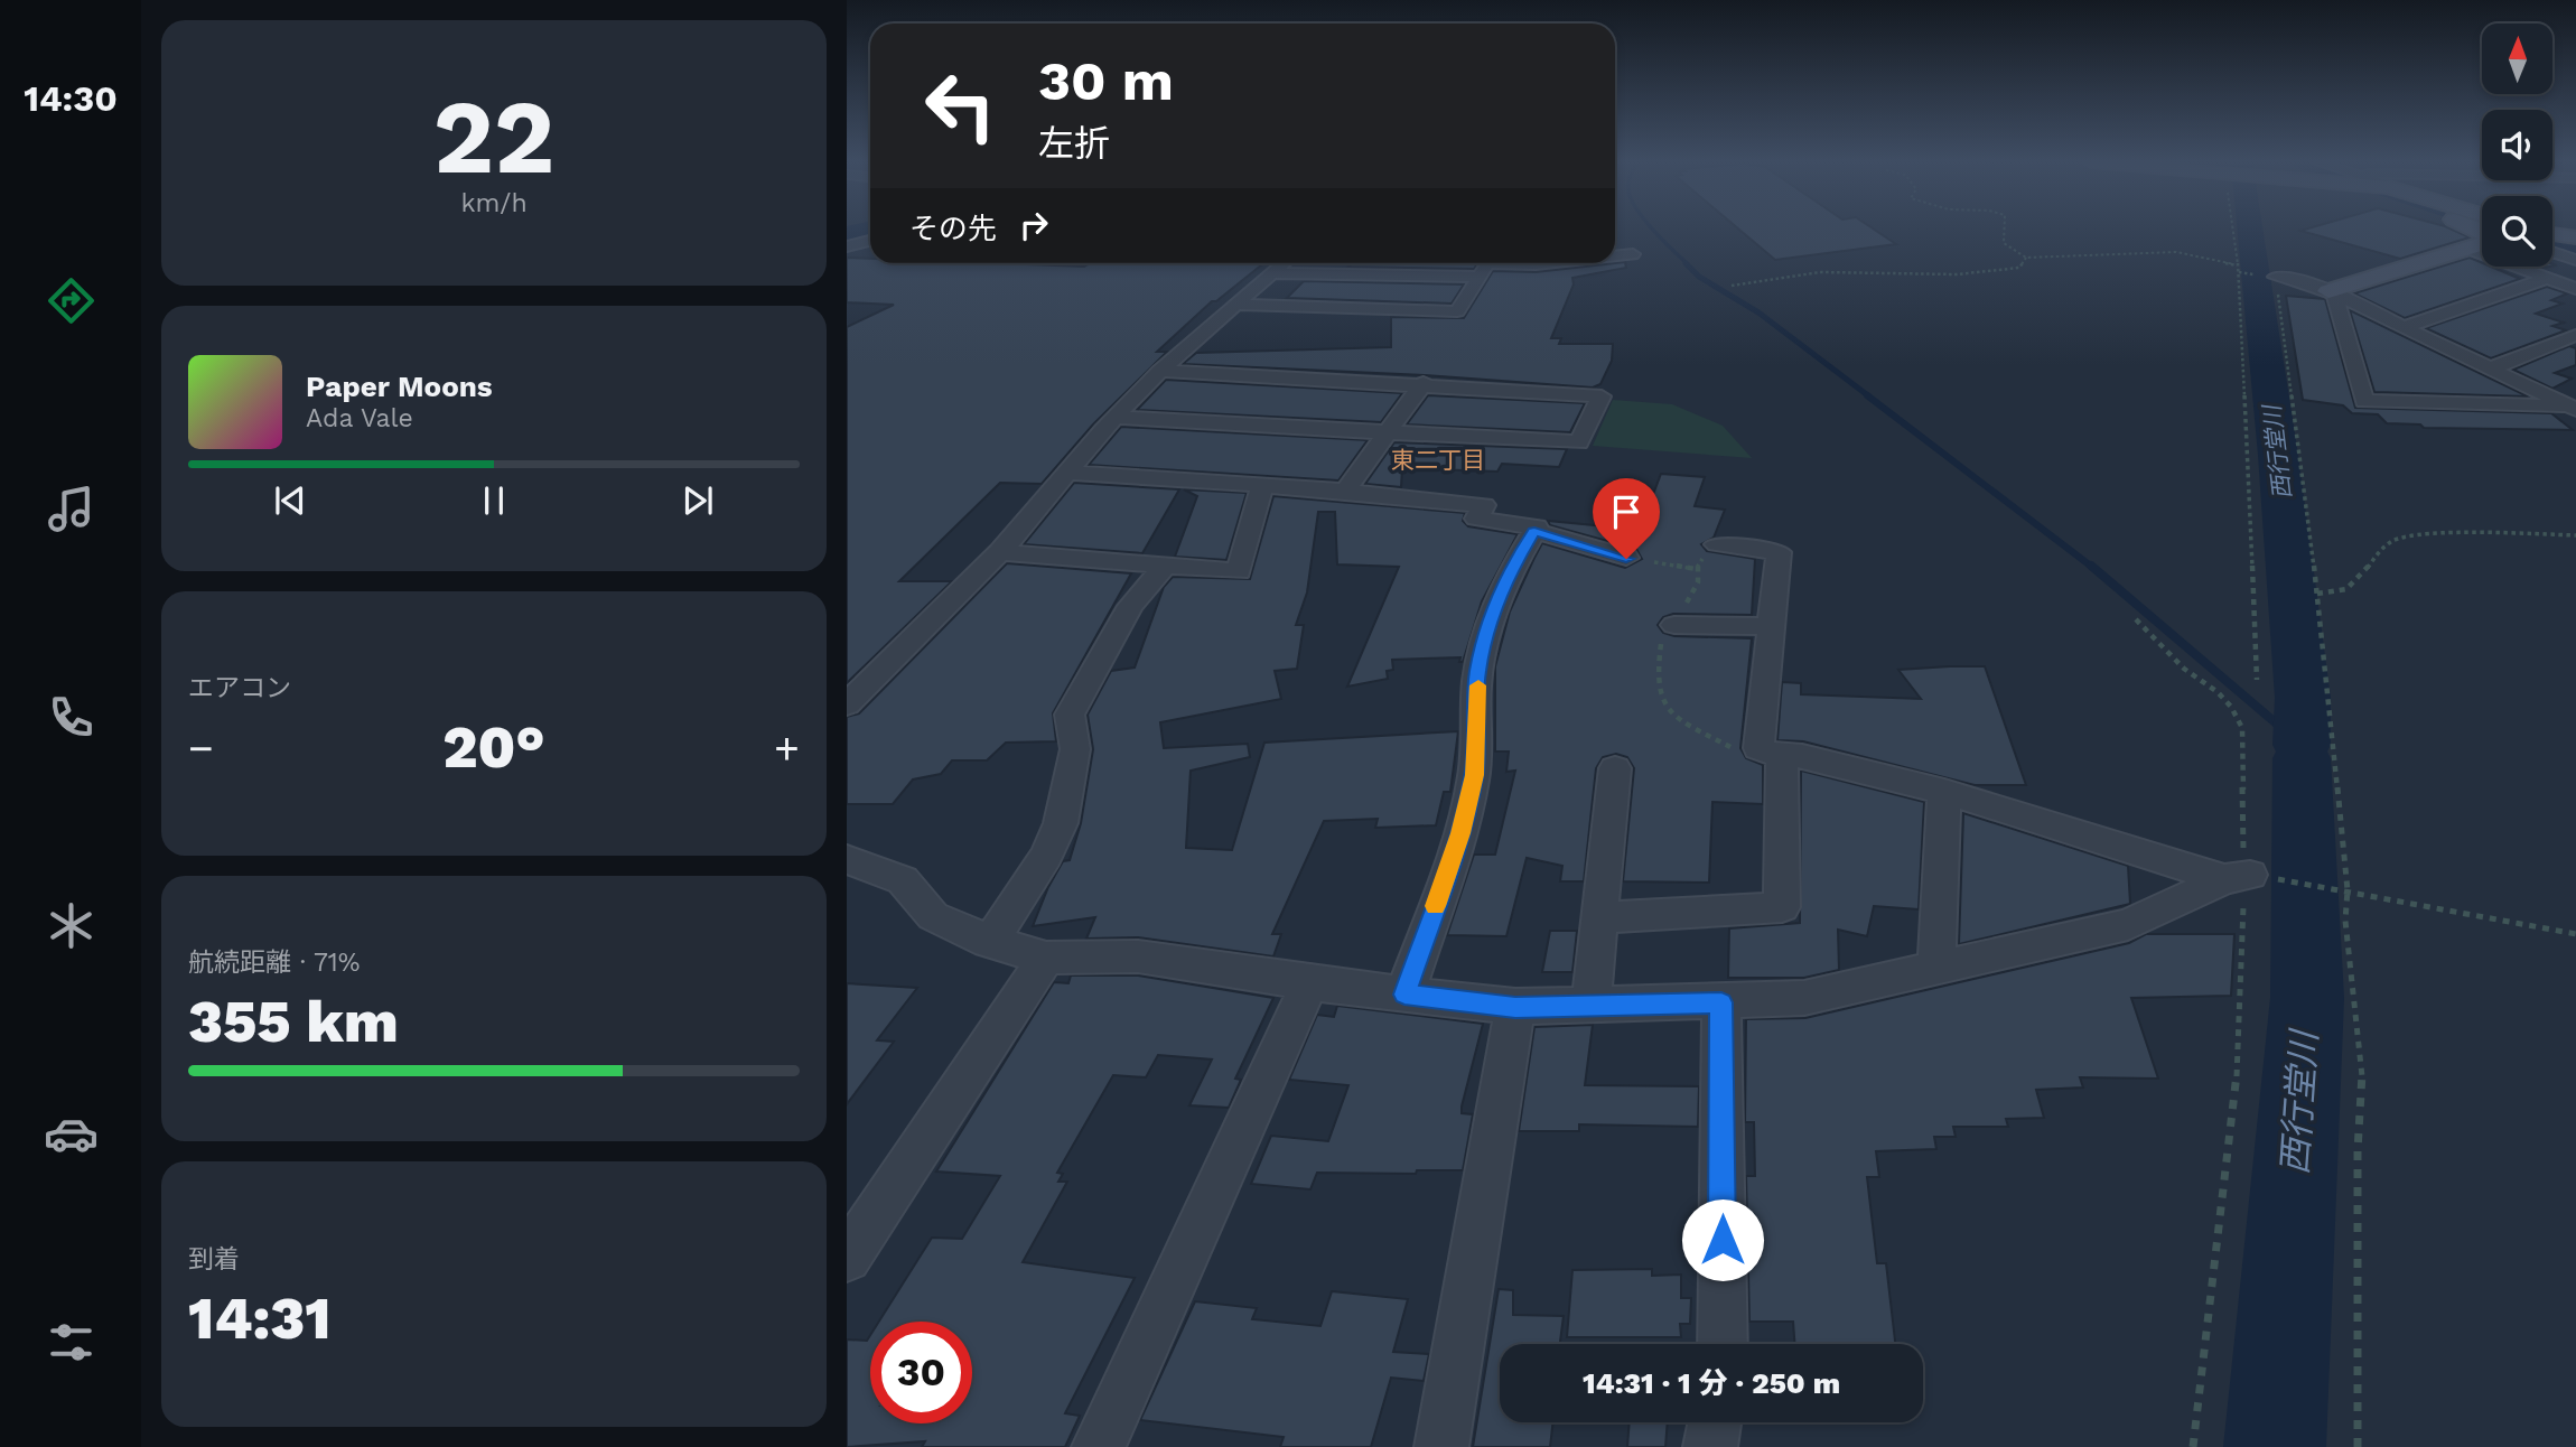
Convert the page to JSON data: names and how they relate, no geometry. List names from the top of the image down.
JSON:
{
  "districts": ["東二丁目"],
  "water": ["西行堂川"],
  "north": "top",
  "page": {
    "tabs": "14:30",
    "tile": [
      ["22", "km/h"],
      "エアコン",
      ["航続距離 · 71%", "355 km"],
      ["到着", "14:31"]
    ],
    "turn": ["30 m", "左折"],
    "then": "その先",
    "song": ["Paper Moons", "Ada Vale"],
    "heat": ["−", "20°", "+"],
    "limit": "30",
    "trip": "14:31 · 1 分 · 250 m"
  }
}
